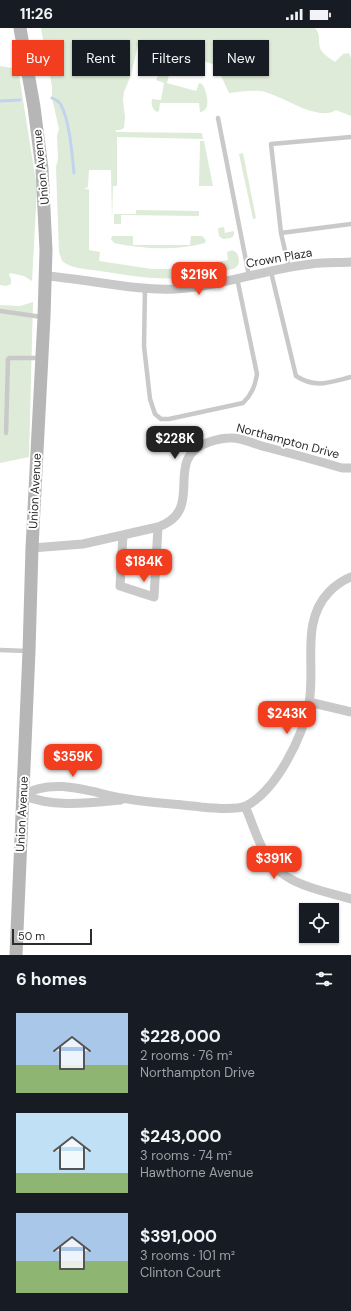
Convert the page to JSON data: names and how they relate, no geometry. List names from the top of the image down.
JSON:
{
  "streets": {
    "street": ["Union Avenue", "Crown Plaza", "Northampton Drive"]
  },
  "crossings": [
    ["Union Avenue", "Crown Plaza"],
    ["Union Avenue", "Northampton Drive"]
  ],
  "scale_bar": "50 m",
  "page": {
    "status": "11:26",
    "chip": [
      "Buy",
      "Rent",
      "Filters",
      "New"
    ],
    "price": [
      "$219K",
      "$228K",
      "$184K",
      "$243K",
      "$359K",
      "$391K"
    ],
    "scale": "50 m",
    "heading": "6 homes",
    "list": [
      {
        "name": "$228,000",
        "note": "2 rooms · 76 m² · Northampton Drive"
      },
      {
        "name": "$243,000",
        "note": "3 rooms · 74 m² · Hawthorne Avenue"
      },
      {
        "name": "$391,000",
        "note": "3 rooms · 101 m² · Clinton Court"
      }
    ]
  }
}
